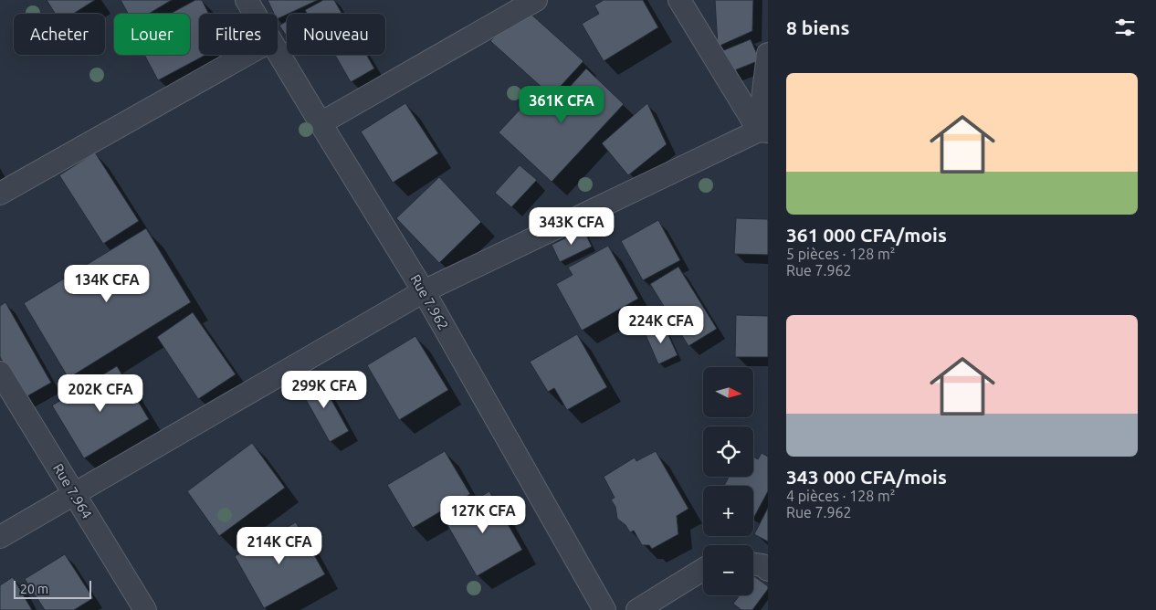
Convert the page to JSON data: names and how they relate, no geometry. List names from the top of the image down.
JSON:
{
  "streets": {
    "street": ["Rue 7.962", "Rue 7.964"]
  },
  "scale_bar": "20 m",
  "north": "right",
  "page": {
    "heading": "8 biens",
    "chip": [
      "Acheter",
      "Louer",
      "Filtres",
      "Nouveau"
    ],
    "list": [
      {
        "name": "361 000 CFA/mois",
        "note": "5 pièces · 128 m² · Rue 7.962"
      },
      {
        "name": "343 000 CFA/mois",
        "note": "4 pièces · 128 m² · Rue 7.962"
      }
    ],
    "price": [
      "361K CFA",
      "343K CFA",
      "134K CFA",
      "224K CFA",
      "299K CFA",
      "202K CFA",
      "127K CFA",
      "214K CFA"
    ],
    "map_buttons": ["+", "−"],
    "scale": "20 m"
  }
}
